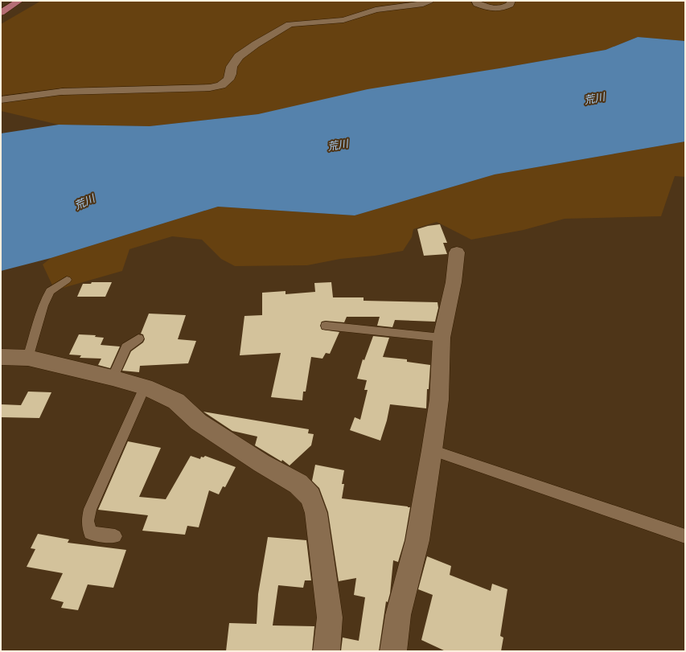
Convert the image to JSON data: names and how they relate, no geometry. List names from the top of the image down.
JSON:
{
  "water": ["荒川"]
}
